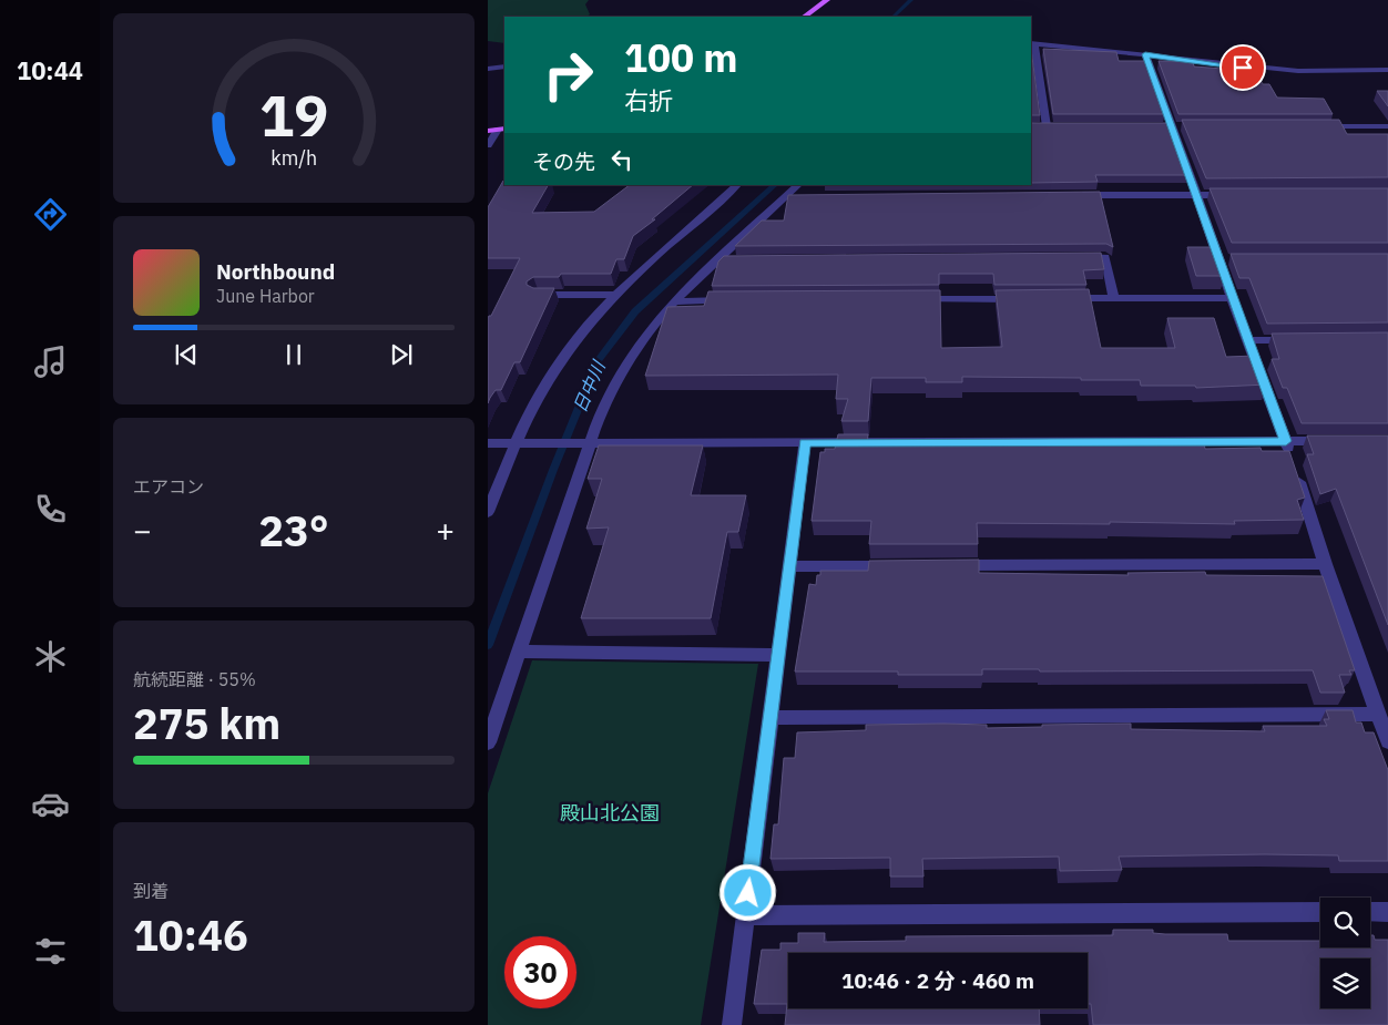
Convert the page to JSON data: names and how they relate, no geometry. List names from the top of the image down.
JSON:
{
  "water": ["日中川"],
  "parks": ["殿山北公園"],
  "page": {
    "tabs": "10:44",
    "turn": ["100 m", "右折"],
    "then": "その先",
    "song": ["Northbound", "June Harbor"],
    "tile": [
      "エアコン",
      ["航続距離 · 55%", "275 km"],
      ["到着", "10:46"]
    ],
    "heat": ["−", "23°", "+"],
    "limit": "30",
    "trip": "10:46 · 2 分 · 460 m",
    "gauge": ["19", "km/h"]
  }
}
